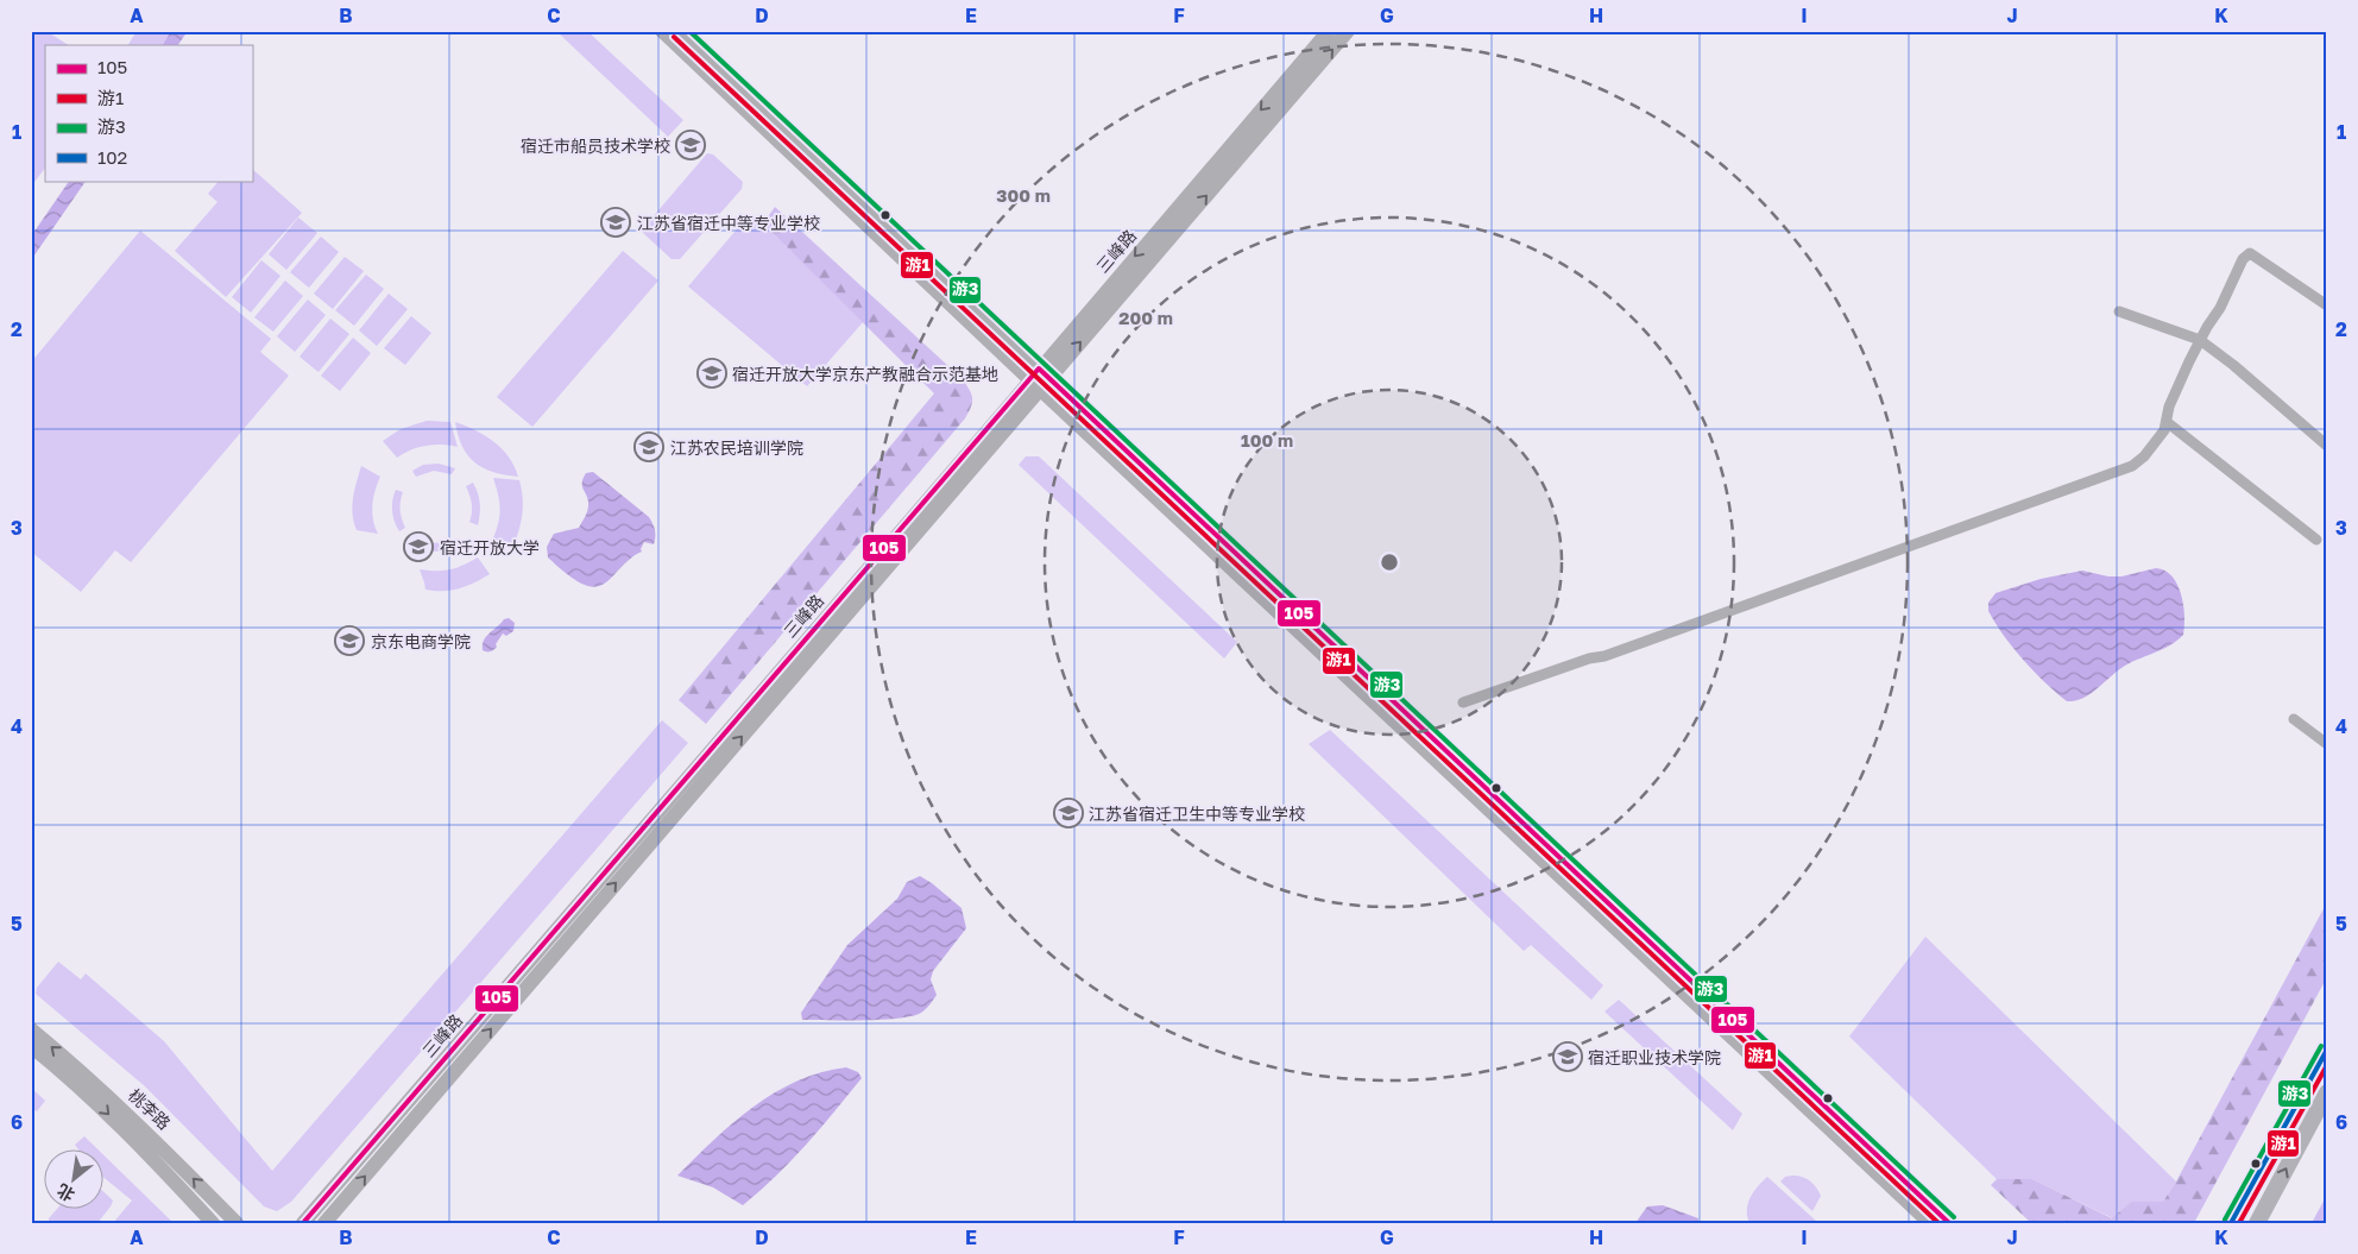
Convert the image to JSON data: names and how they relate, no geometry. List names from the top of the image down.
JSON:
{
  "streets": {
    "main road": ["三峰路", "桃李路"]
  },
  "places": {
    "school or university": [
      "宿迁市船员技术学校",
      "江苏省宿迁中等专业学校",
      "宿迁开放大学京东产教融合示范基地",
      "江苏农民培训学院",
      "宿迁开放大学",
      "京东电商学院",
      "江苏省宿迁卫生中等专业学校",
      "宿迁职业技术学院"
    ]
  },
  "lines": [
    "transit line 游3",
    "transit line 游1",
    "transit line 105",
    "transit line 102"
  ],
  "legend": [
    "105",
    "游1",
    "游3",
    "102"
  ],
  "north": "bottom left",
  "grid": {
    "columns": [
      "A",
      "B",
      "C",
      "D",
      "E",
      "F",
      "G",
      "H",
      "I",
      "J",
      "K"
    ],
    "rows": [
      "1",
      "2",
      "3",
      "4",
      "5",
      "6"
    ]
  },
  "rings": ["300 m", "200 m", "100 m"]
}
